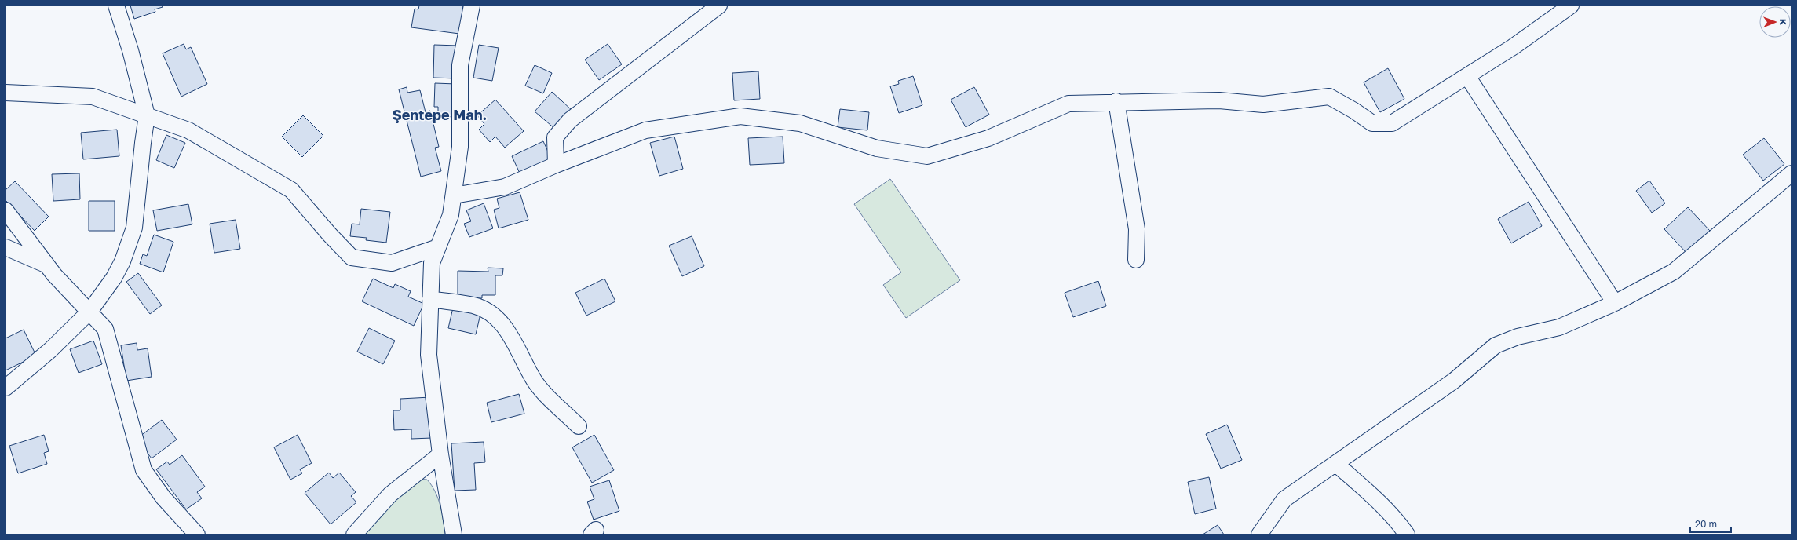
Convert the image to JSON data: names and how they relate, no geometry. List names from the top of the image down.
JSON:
{
  "districts": ["Şentepe Mah."],
  "scale_bar": "20 m",
  "north": "right"
}
